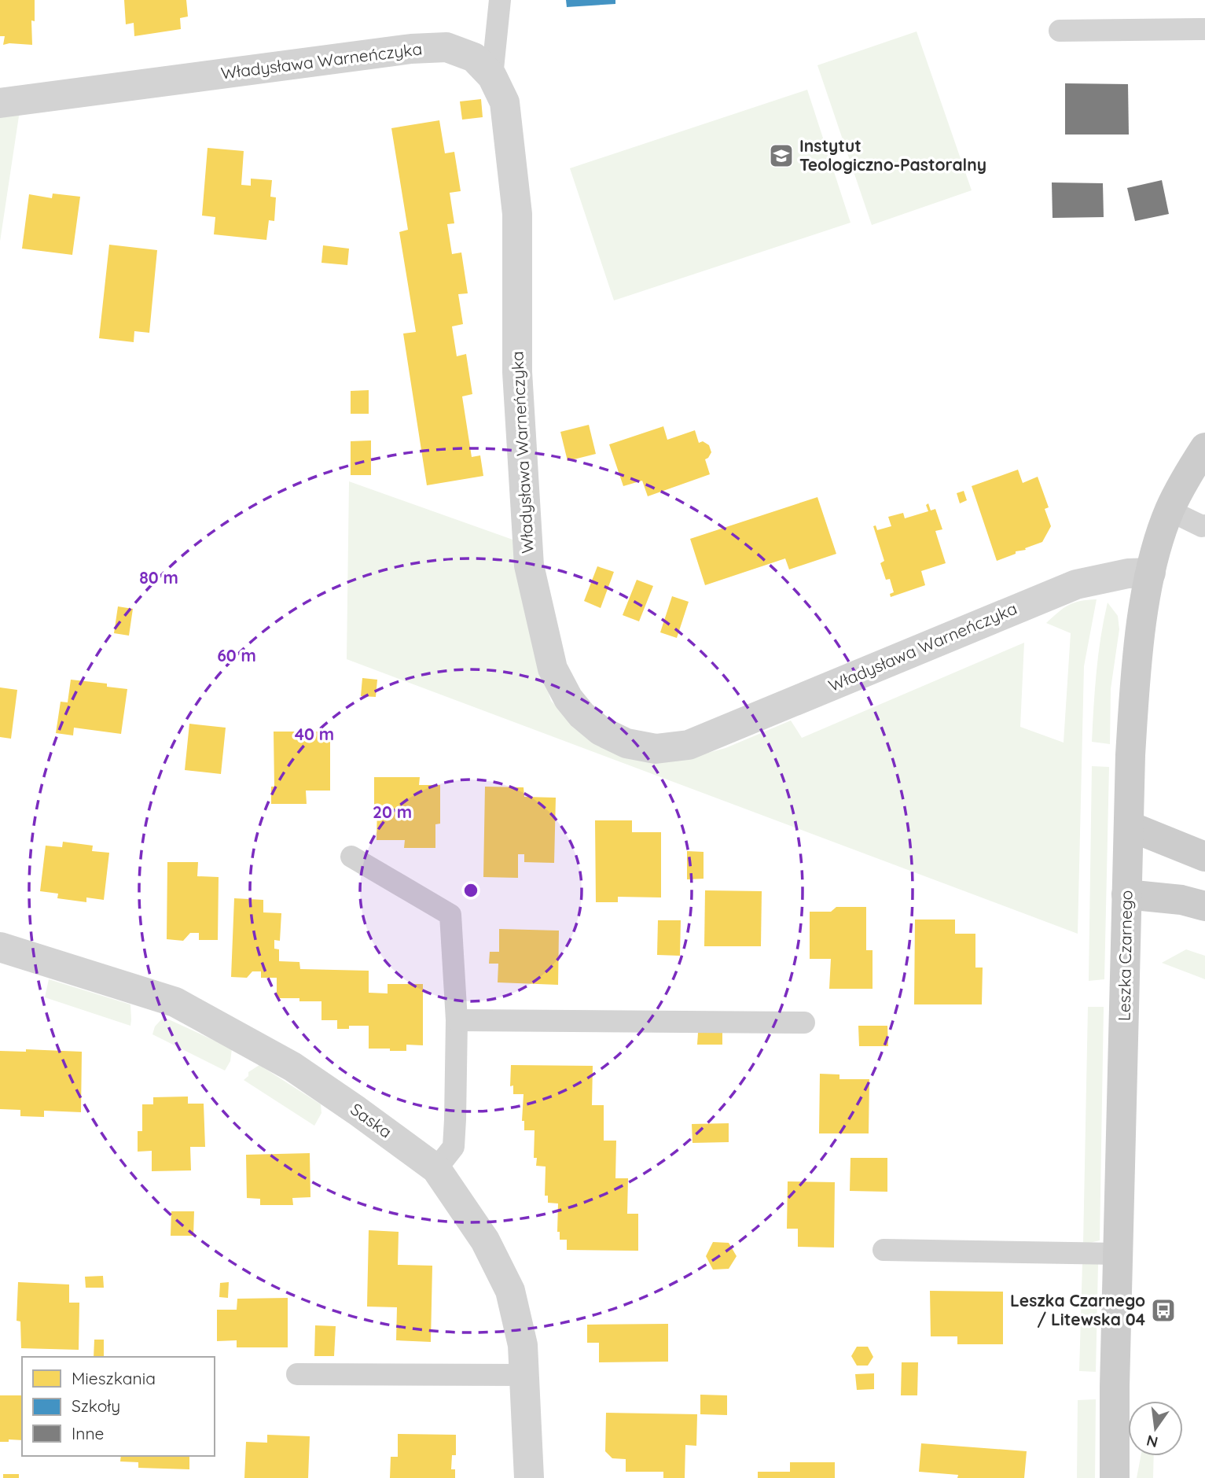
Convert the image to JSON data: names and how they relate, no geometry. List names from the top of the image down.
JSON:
{
  "streets": {
    "street": ["Władysława Warneńczyka", "Leszka Czarnego", "Saska"]
  },
  "crossings": [
    ["Władysława Warneńczyka", "Leszka Czarnego"]
  ],
  "places": {
    "school or university": ["Instytut Teologiczno-Pastoralny"],
    "bus stop": ["Leszka Czarnego / Litewska 04"]
  },
  "legend": ["Mieszkania", "Szkoły", "Inne"],
  "north": "bottom",
  "rings": [
    "80 m",
    "60 m",
    "40 m",
    "20 m"
  ]
}
